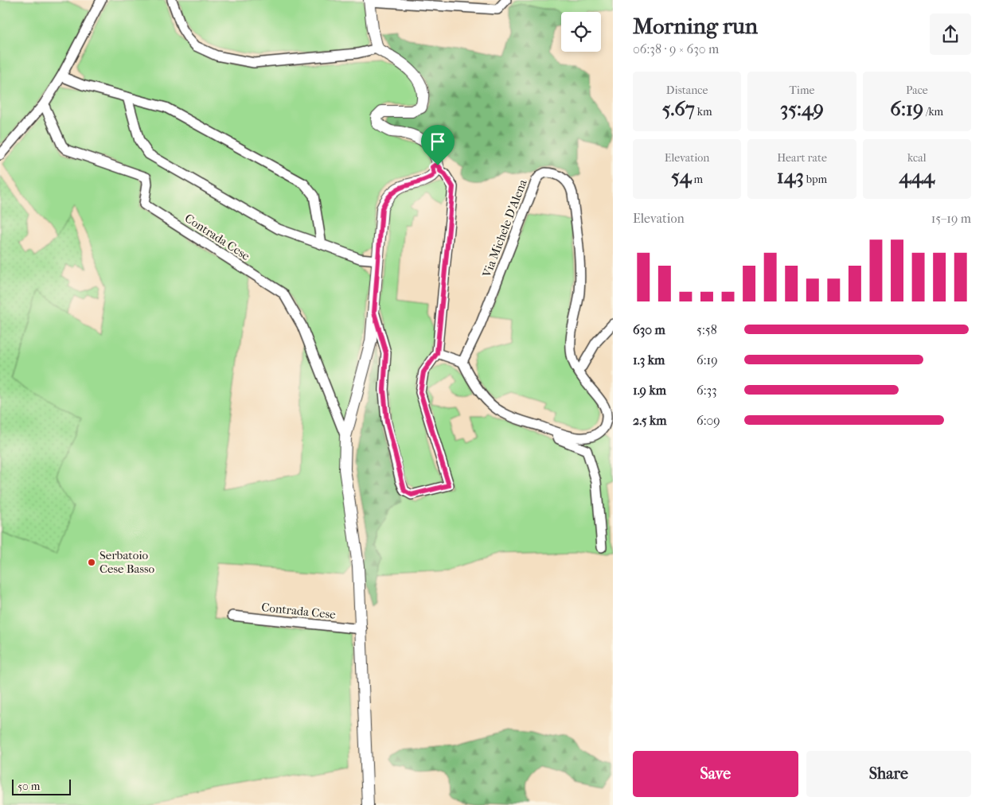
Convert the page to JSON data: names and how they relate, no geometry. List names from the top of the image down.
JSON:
{
  "streets": {
    "street": ["Via Michele D'Alena", "Contrada Cese"]
  },
  "places": ["Serbatoio Cese Basso"],
  "scale_bar": "50 m",
  "page": {
    "heading": ["Morning run", "06:38 · 9 × 630 m"],
    "stats": [
      ["Distance", "5.67 km"],
      ["Time", "35:49"],
      ["Pace", "6:19 /km"],
      ["Elevation", "54 m"],
      ["Heart rate", "143 bpm"],
      ["kcal", "444"]
    ],
    "chart": ["Elevation", "15–19 m"],
    "list": [
      {
        "name": "630 m",
        "note": "5:58"
      },
      {
        "name": "1.3 km",
        "note": "6:19"
      },
      {
        "name": "1.9 km",
        "note": "6:33"
      },
      {
        "name": "2.5 km",
        "note": "6:09"
      }
    ],
    "buttons": ["Save", "Share"],
    "scale": "50 m"
  }
}
